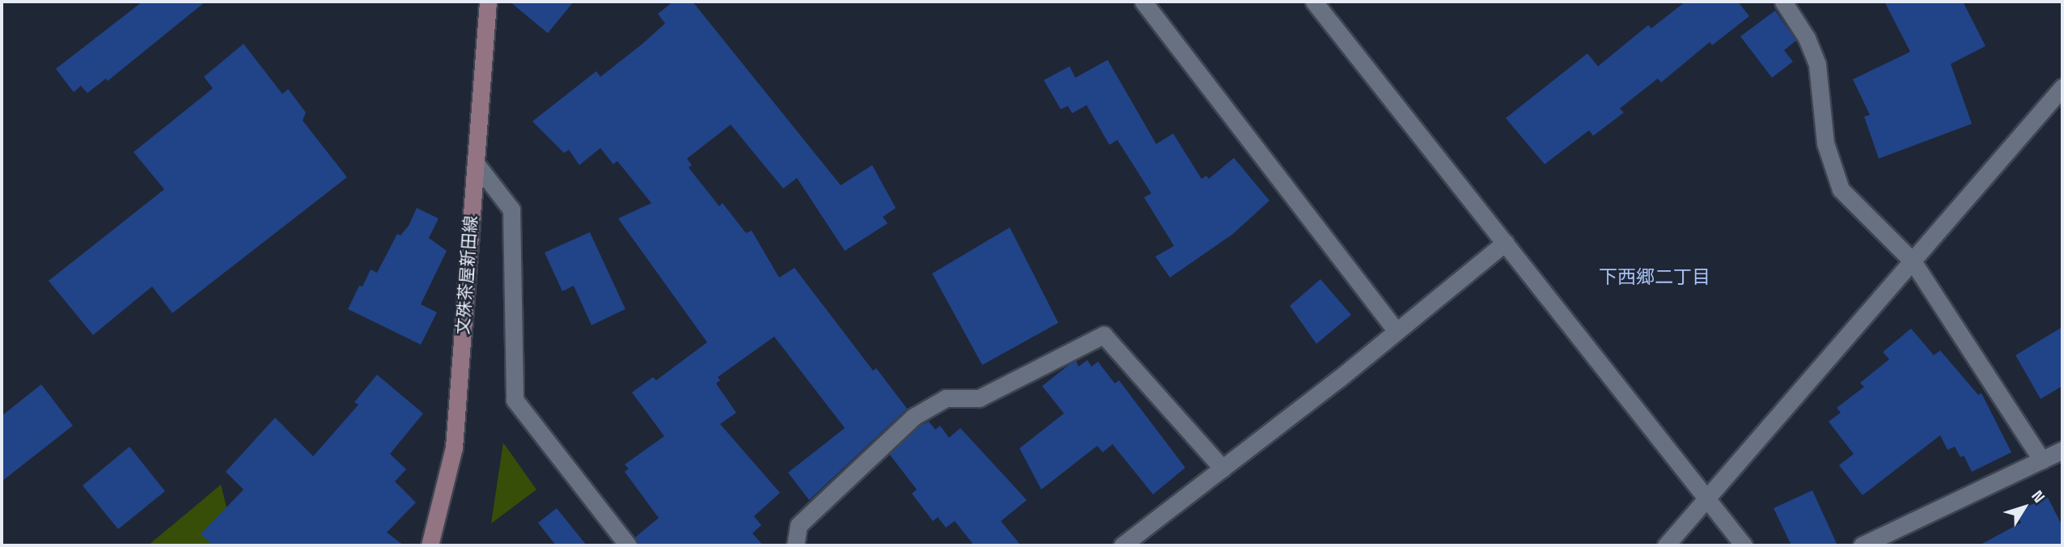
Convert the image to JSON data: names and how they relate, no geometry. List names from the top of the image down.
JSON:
{
  "streets": {
    "main road": ["文殊茶屋新田線"]
  },
  "districts": ["下西郷二丁目"],
  "north": "top right"
}
